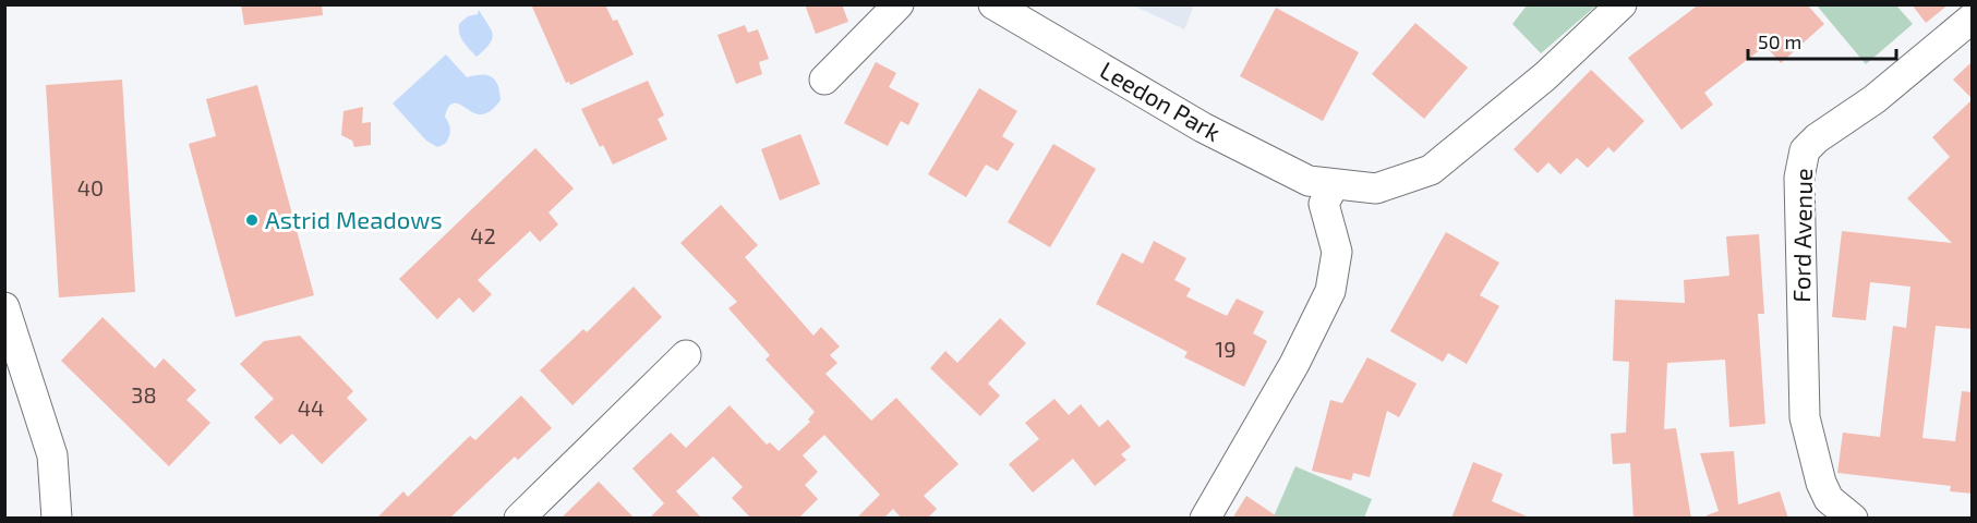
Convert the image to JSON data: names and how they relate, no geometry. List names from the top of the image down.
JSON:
{
  "streets": {
    "street": ["Leedon Park", "Ford Avenue"]
  },
  "places": ["Astrid Meadows"],
  "house_numbers": [
    "40",
    "42",
    "19",
    "38",
    "44"
  ],
  "scale_bar": "50 m"
}
